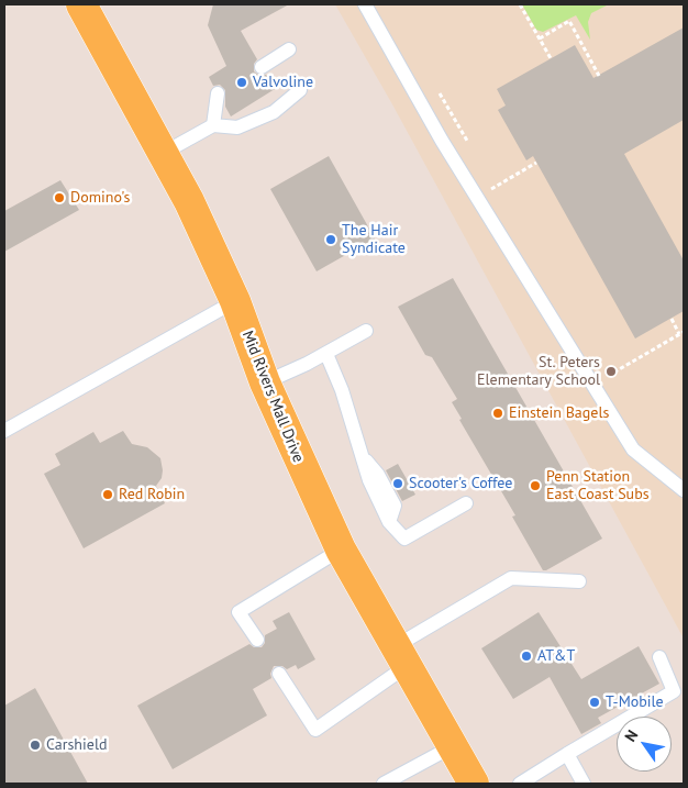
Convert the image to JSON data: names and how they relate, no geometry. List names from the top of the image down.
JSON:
{
  "streets": {
    "main road": ["Mid Rivers Mall Drive"]
  },
  "places": [
    "Valvoline",
    "Domino's",
    "The Hair Syndicate",
    "St. Peters Elementary School",
    "Einstein Bagels",
    "Scooter's Coffee",
    "Penn Station East Coast Subs",
    "Red Robin",
    "AT&T",
    "T-Mobile",
    "Carshield"
  ],
  "north": "top left"
}
